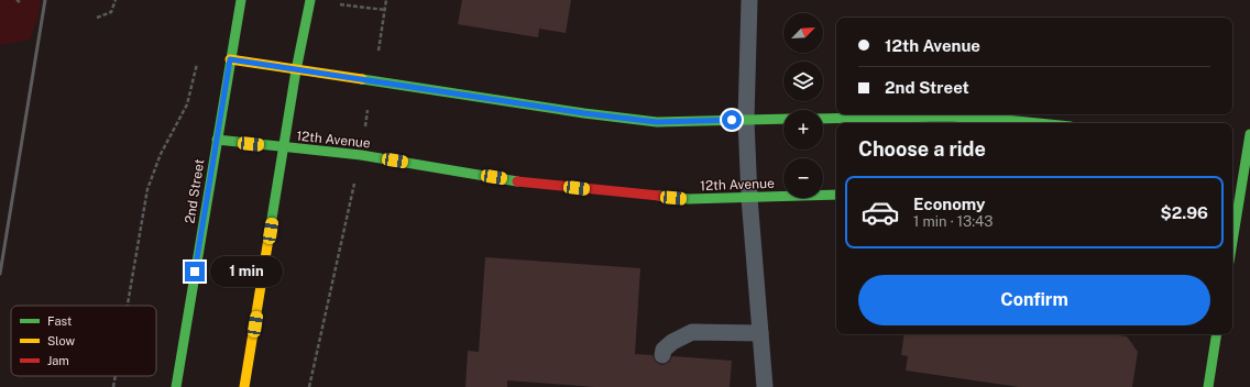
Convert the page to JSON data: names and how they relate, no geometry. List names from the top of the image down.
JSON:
{
  "streets": {
    "main road": ["12th Avenue", "2nd Street"]
  },
  "crossings": [
    ["12th Avenue", "2nd Street"]
  ],
  "legend": ["Fast", "Slow", "Jam"],
  "north": "top right",
  "page": {
    "map_buttons": ["+", "−"],
    "banner": ["12th Avenue", "2nd Street"],
    "heading": "Choose a ride",
    "list": [
      {
        "name": "Economy",
        "note": "1 min · 13:43",
        "value": "$2.96"
      }
    ],
    "bubble": "1 min",
    "buttons": "Confirm"
  }
}
